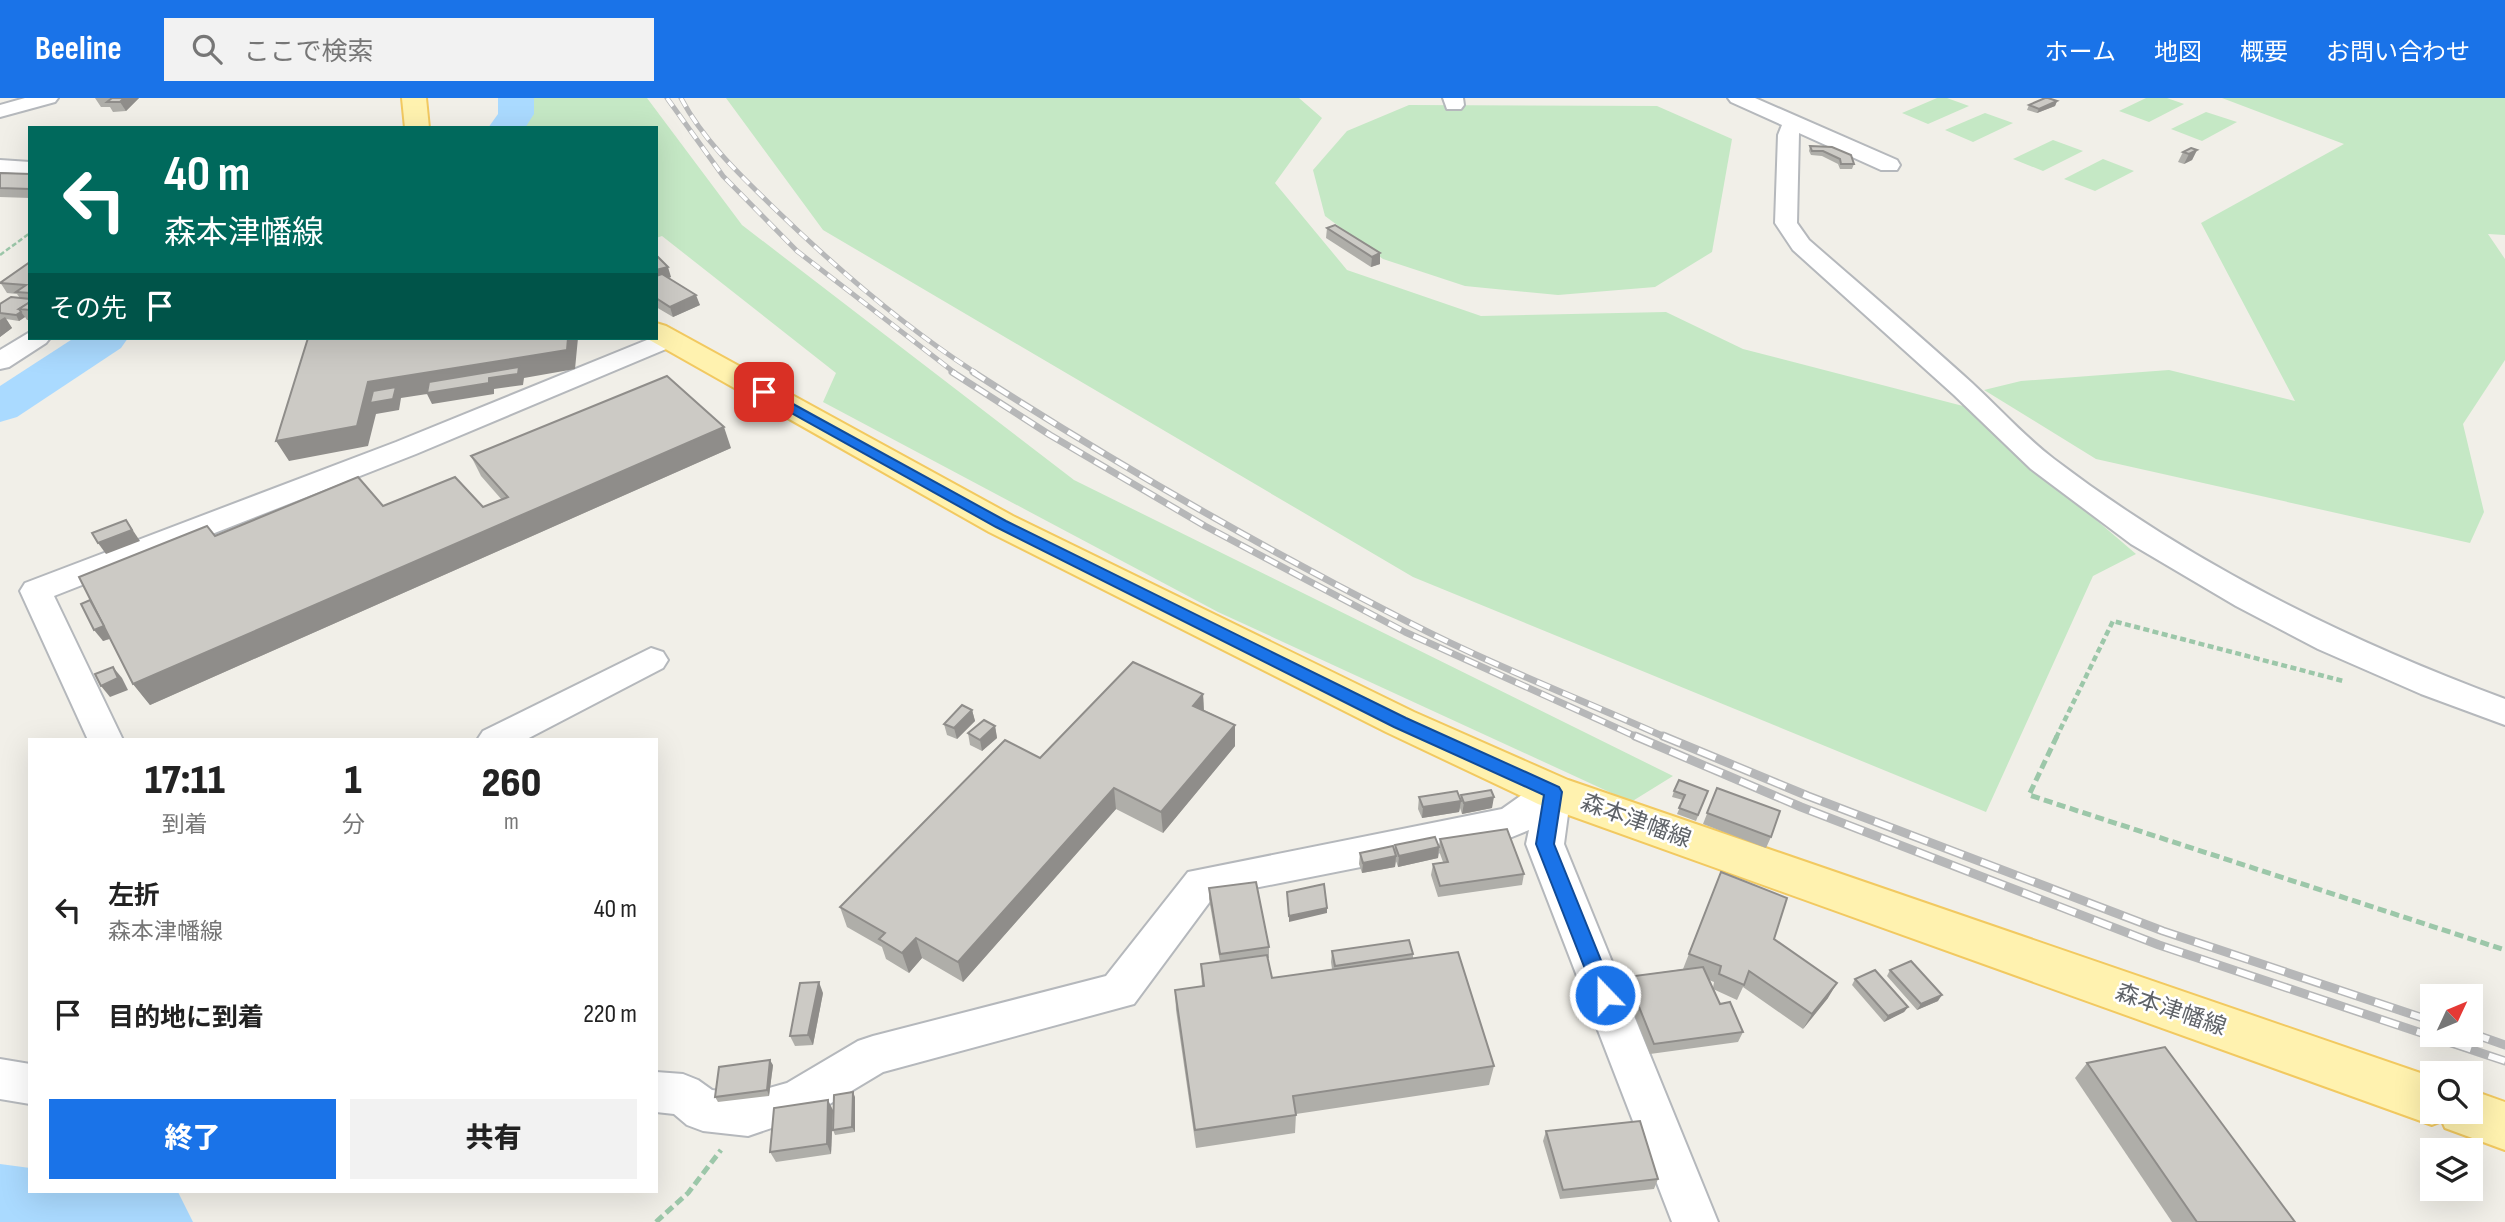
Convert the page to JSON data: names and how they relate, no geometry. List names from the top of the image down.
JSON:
{
  "streets": {
    "main road": ["森本津幡線"]
  },
  "north": "top right",
  "page": {
    "header": "Beeline",
    "search": "ここで検索",
    "nav": [
      "ホーム",
      "地図",
      "概要",
      "お問い合わせ"
    ],
    "turn": ["40 m", "森本津幡線"],
    "then": "その先",
    "eta": [
      "17:11",
      "到着",
      "1",
      "分",
      "260",
      "m"
    ],
    "list": [
      {
        "name": "左折",
        "note": "森本津幡線",
        "value": "40 m"
      },
      {
        "name": "目的地に到着",
        "value": "220 m"
      }
    ],
    "buttons": ["終了", "共有"]
  }
}
